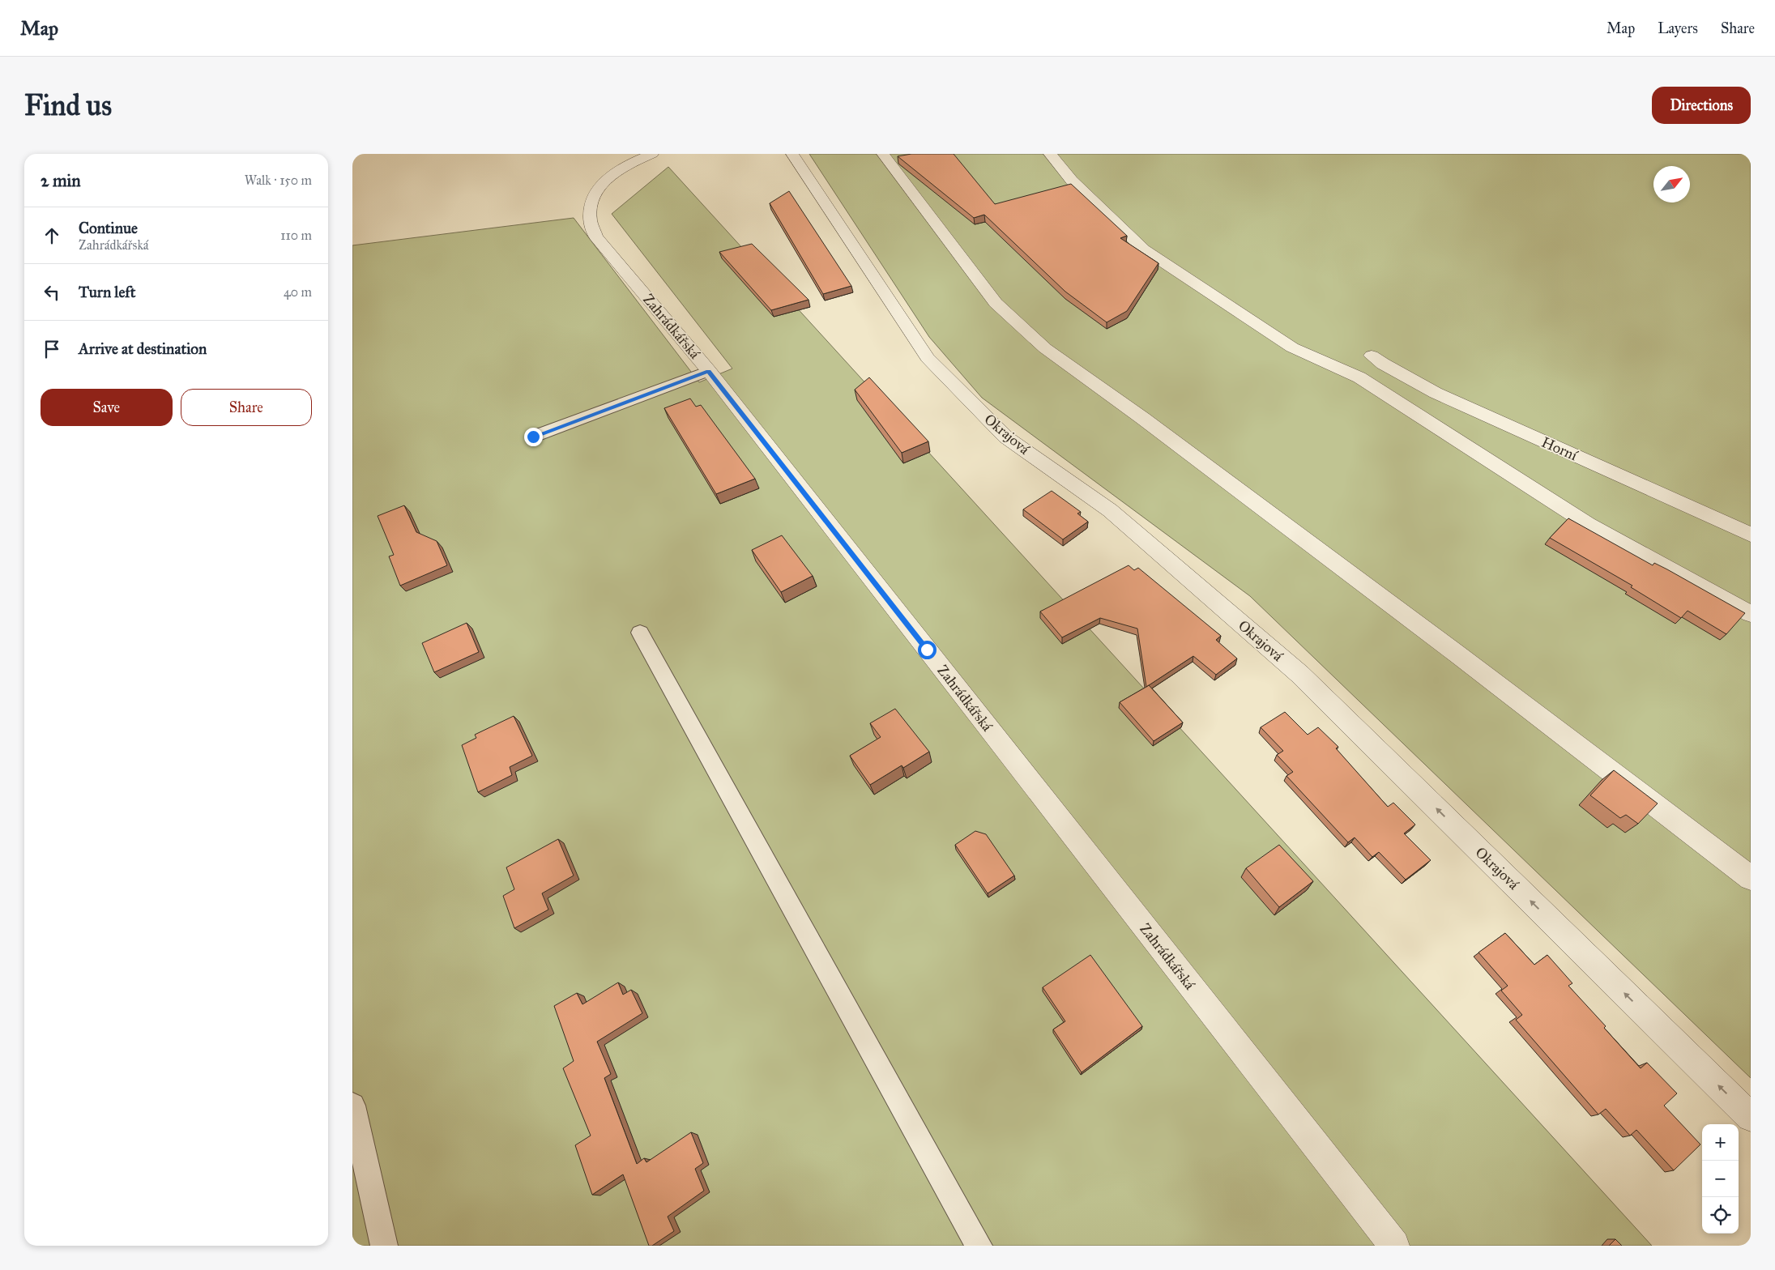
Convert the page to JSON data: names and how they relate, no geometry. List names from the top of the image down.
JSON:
{
  "streets": {
    "street": ["Zahrádkářská", "Okrajová", "Horní"]
  },
  "north": "top right",
  "page": {
    "header": "Map",
    "nav": ["Map", "Layers", "Share"],
    "buttons": [
      "Directions",
      ["Save", "Share"]
    ],
    "title": "Find us",
    "heading": ["2 min", "Walk · 150 m"],
    "list": [
      ["Continue", "Zahrádkářská", "110 m"],
      ["Turn left", "40 m"],
      "Arrive at destination"
    ],
    "map_buttons": ["+", "−"]
  }
}
